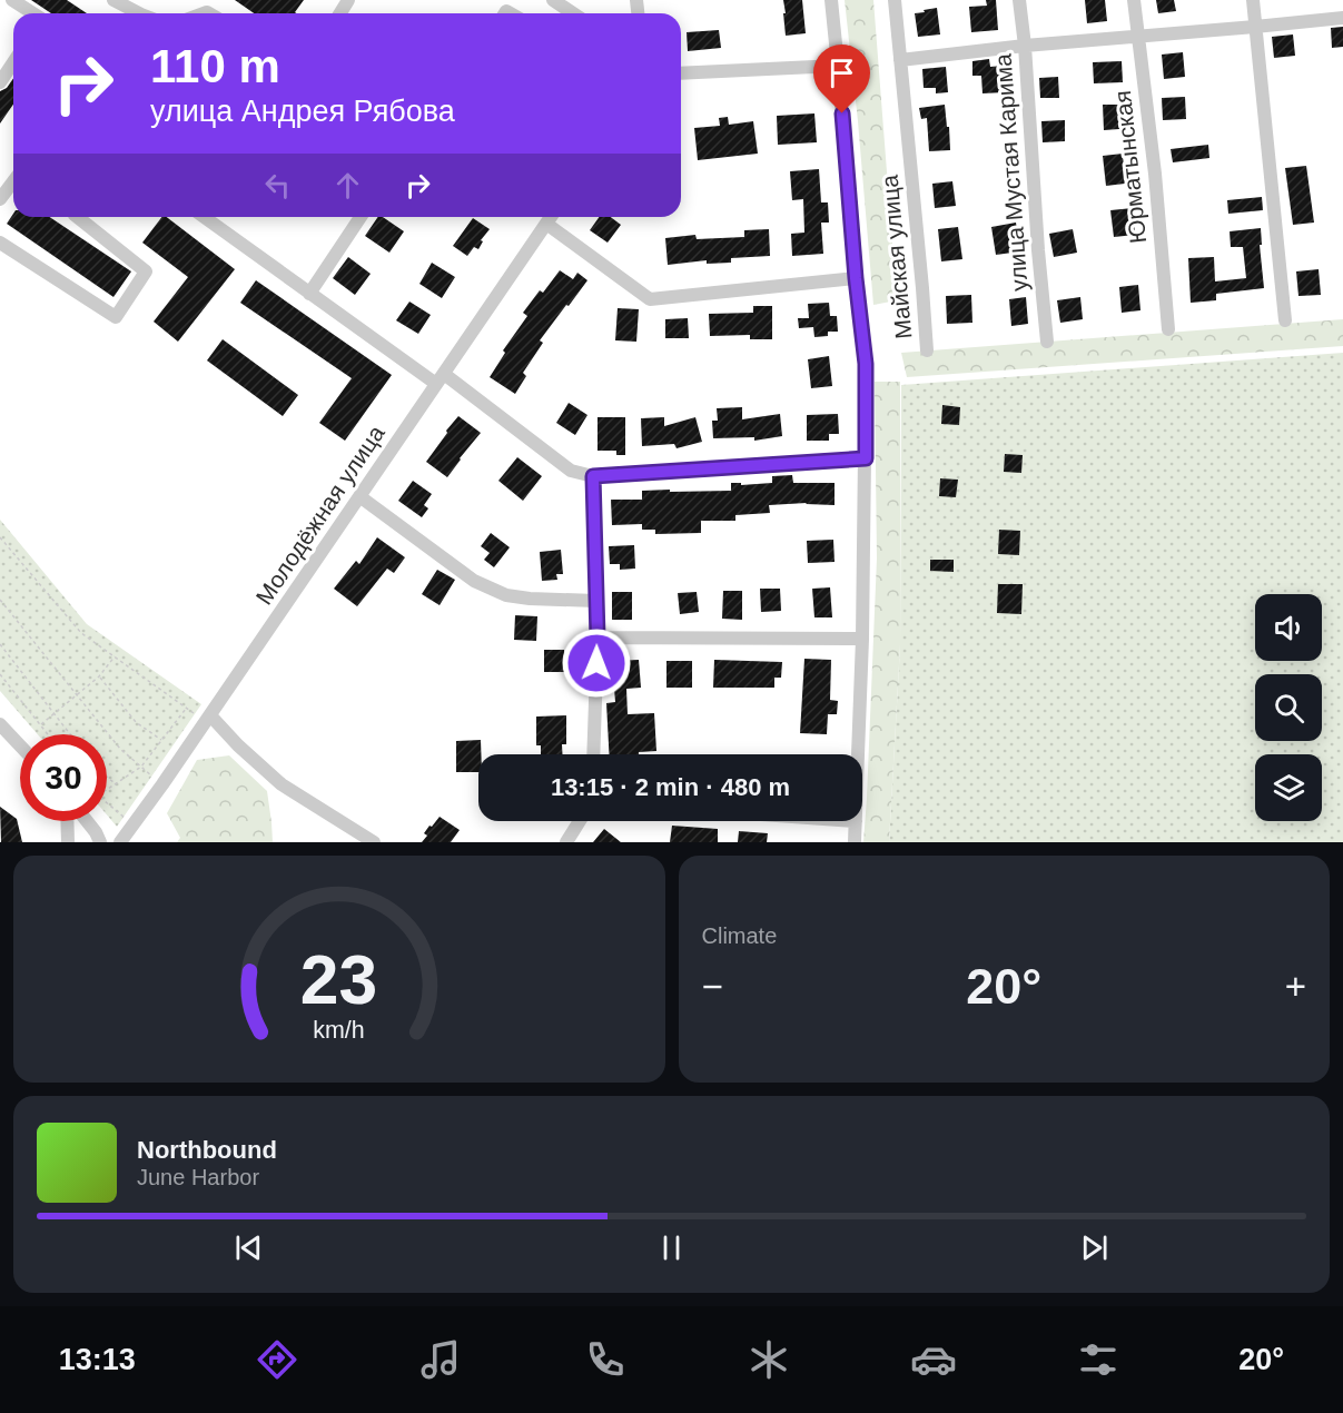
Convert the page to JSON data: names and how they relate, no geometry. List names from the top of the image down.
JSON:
{
  "streets": {
    "street": [
      "Юрматынская",
      "улица Мустая Карима",
      "Майская улица",
      "Молодёжная улица"
    ]
  },
  "page": {
    "turn": ["110 m", "улица Андрея Рябова"],
    "limit": "30",
    "trip": "13:15 · 2 min · 480 m",
    "tile": "Climate",
    "heat": ["−", "20°", "+"],
    "song": ["Northbound", "June Harbor"],
    "tabs": ["13:13", "20°"],
    "gauge": ["23", "km/h"]
  }
}
